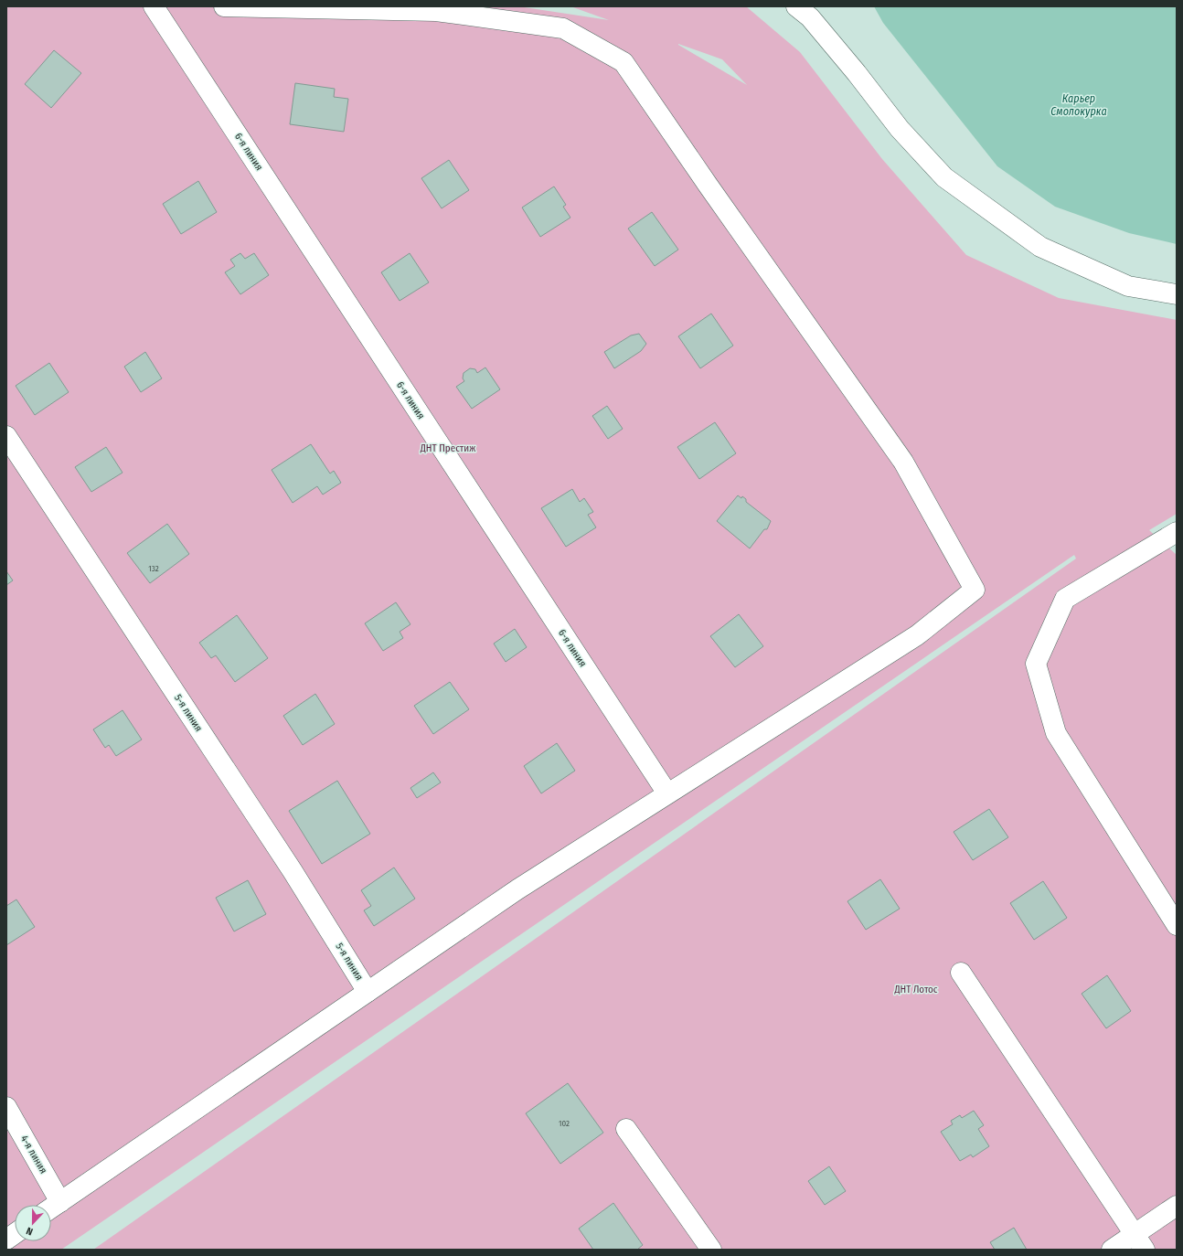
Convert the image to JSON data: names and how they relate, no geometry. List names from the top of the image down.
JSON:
{
  "streets": {
    "street": ["6-я линия", "5-я линия", "4-я линия"]
  },
  "water": ["Карьер Смолокурка"],
  "parks": ["ДНТ Престиж", "ДНТ Лотос"],
  "house_numbers": ["132", "102"],
  "north": "bottom"
}
